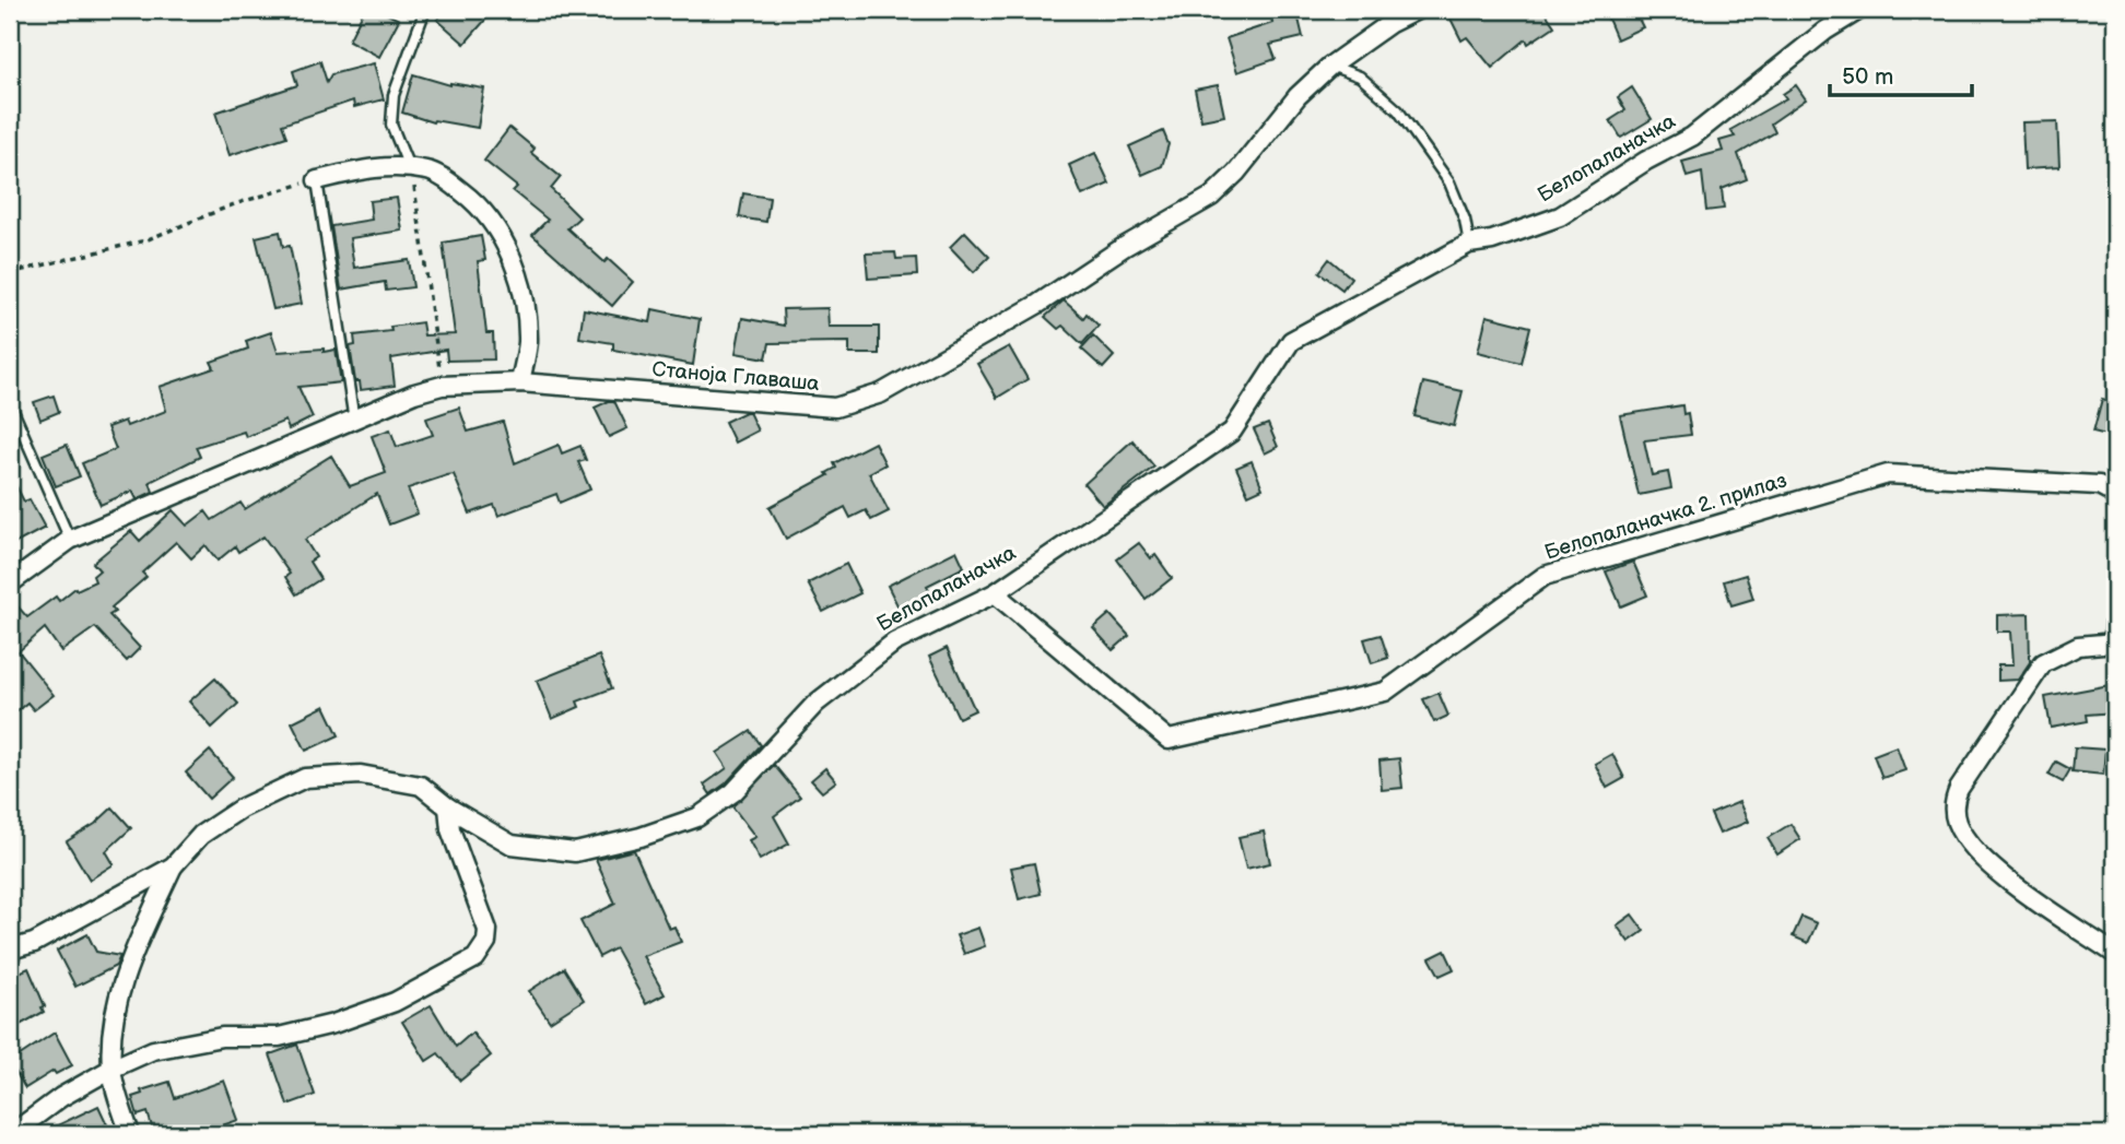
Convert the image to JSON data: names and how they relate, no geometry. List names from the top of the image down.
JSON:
{
  "streets": {
    "street": ["Белопаланачка", "Станоја Главаша", "Белопаланачка 2. прилаз"]
  },
  "crossings": [
    ["Белопаланачка", "Белопаланачка 2. прилаз"]
  ],
  "scale_bar": "50 m"
}
